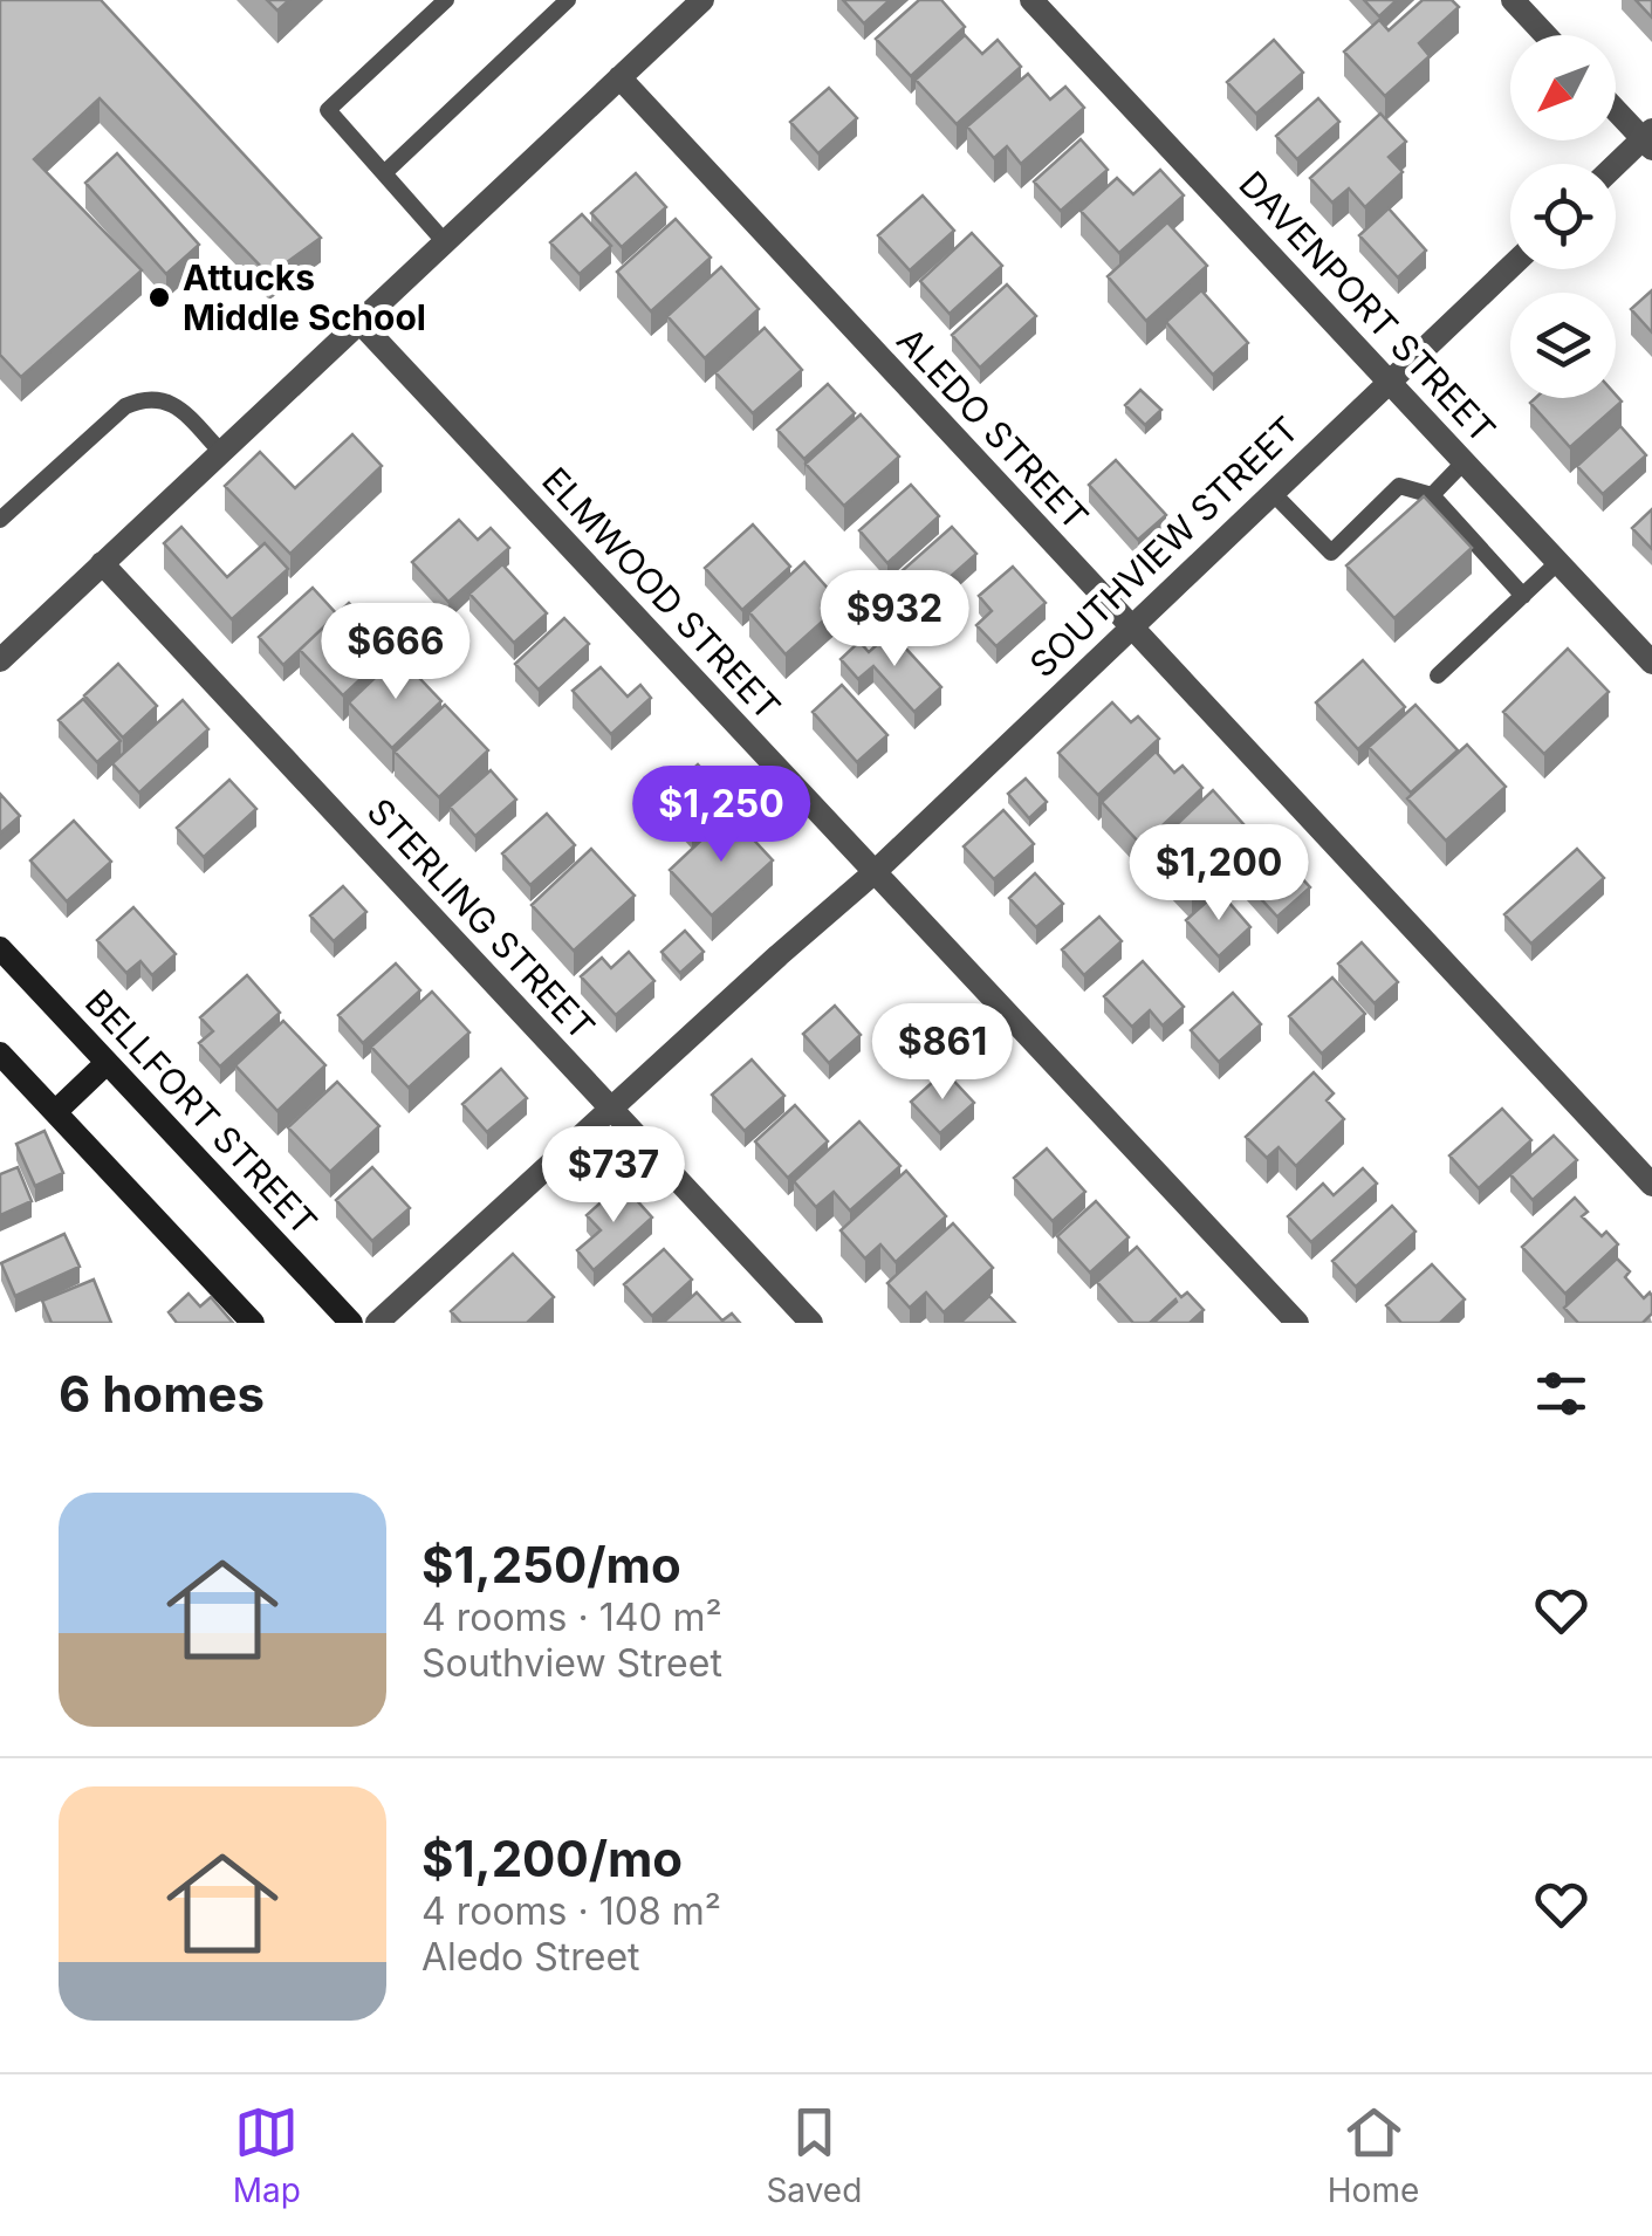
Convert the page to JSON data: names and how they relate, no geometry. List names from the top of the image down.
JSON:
{
  "streets": {
    "main road": ["BELLFORT STREET"],
    "street": [
      "DAVENPORT STREET",
      "ALEDO STREET",
      "SOUTHVIEW STREET",
      "ELMWOOD STREET",
      "STERLING STREET"
    ]
  },
  "crossings": [
    ["DAVENPORT STREET", "SOUTHVIEW STREET"],
    ["ALEDO STREET", "SOUTHVIEW STREET"],
    ["SOUTHVIEW STREET", "ELMWOOD STREET"],
    ["SOUTHVIEW STREET", "STERLING STREET"]
  ],
  "places": ["Attucks Middle School"],
  "north": "bottom left",
  "page": {
    "price": [
      "$932",
      "$666",
      "$1,250",
      "$1,200",
      "$861",
      "$737"
    ],
    "heading": "6 homes",
    "list": [
      {
        "name": "$1,250/mo",
        "note": "4 rooms · 140 m² · Southview Street"
      },
      {
        "name": "$1,200/mo",
        "note": "4 rooms · 108 m² · Aledo Street"
      }
    ],
    "tabs": ["Map", "Saved", "Home"]
  }
}
